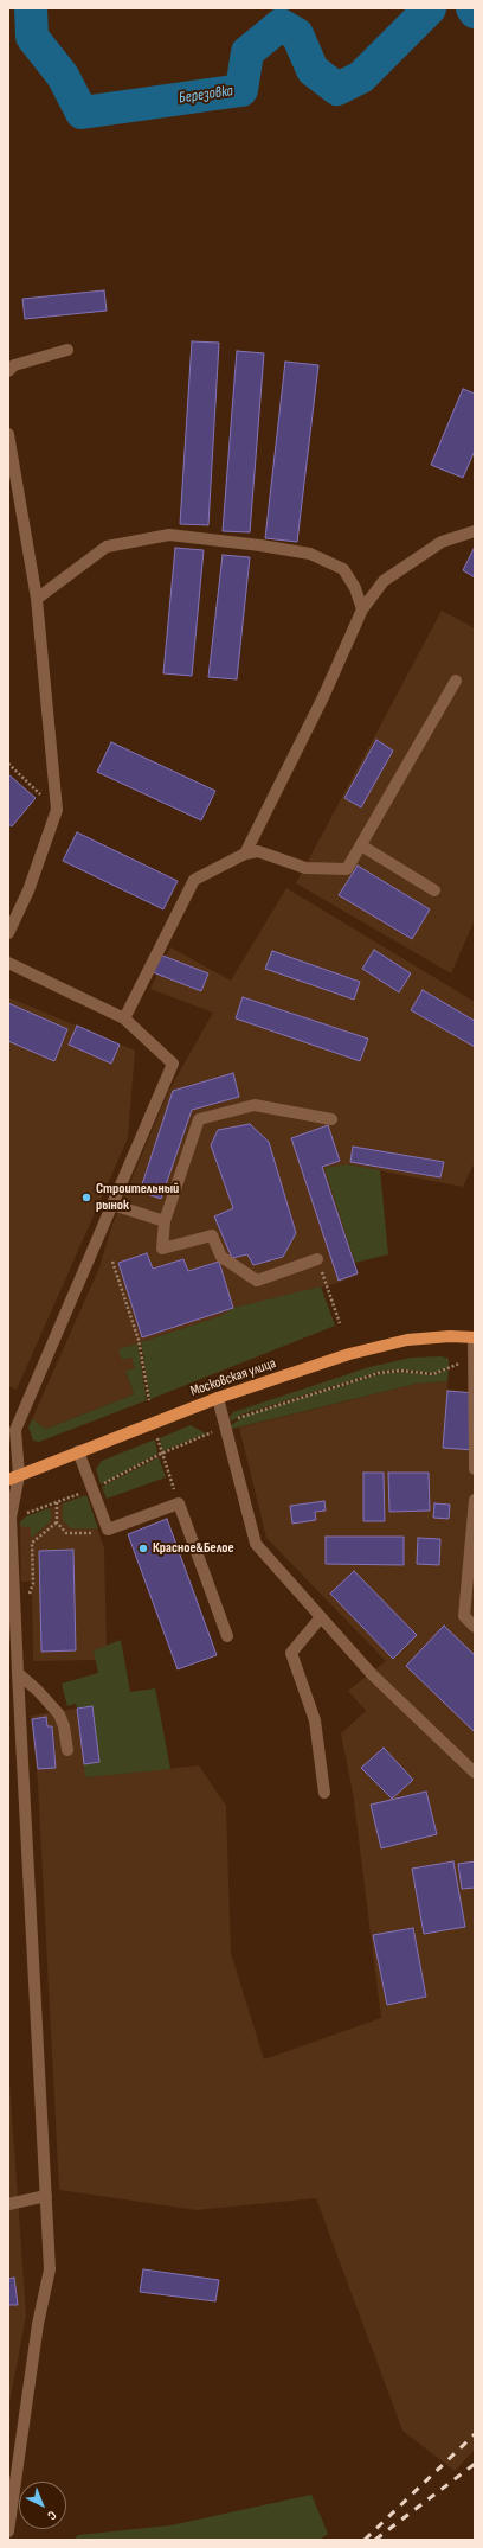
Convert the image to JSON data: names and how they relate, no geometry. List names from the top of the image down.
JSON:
{
  "streets": {
    "main road": ["Московская улица"]
  },
  "water": ["Березовка"],
  "places": ["Строительный рынок", "Красное&Белое"],
  "north": "bottom right"
}
